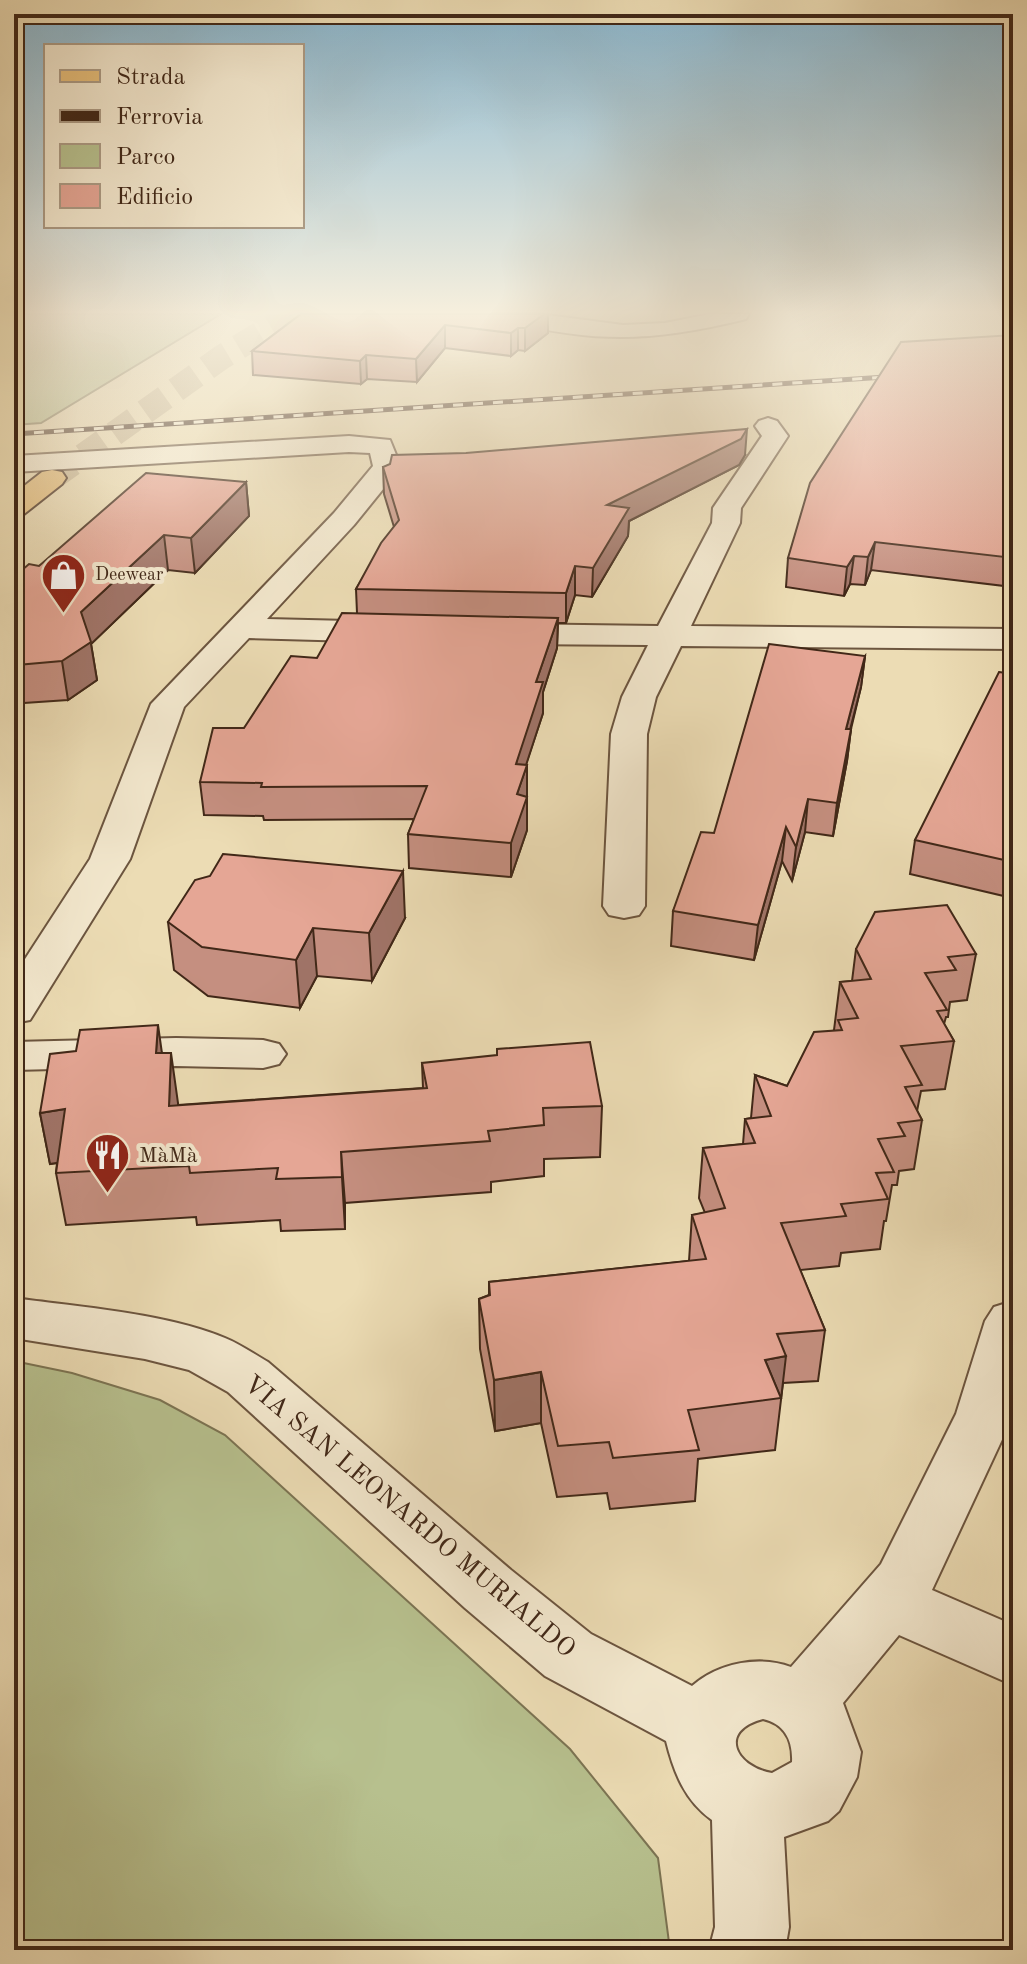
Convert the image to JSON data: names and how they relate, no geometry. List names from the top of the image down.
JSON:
{
  "streets": {
    "street": ["VIA SAN LEONARDO MURIALDO"]
  },
  "places": {
    "shop": ["Deewear"],
    "restaurant": ["MàMà"]
  },
  "legend": [
    "Strada",
    "Ferrovia",
    "Parco",
    "Edificio"
  ]
}
